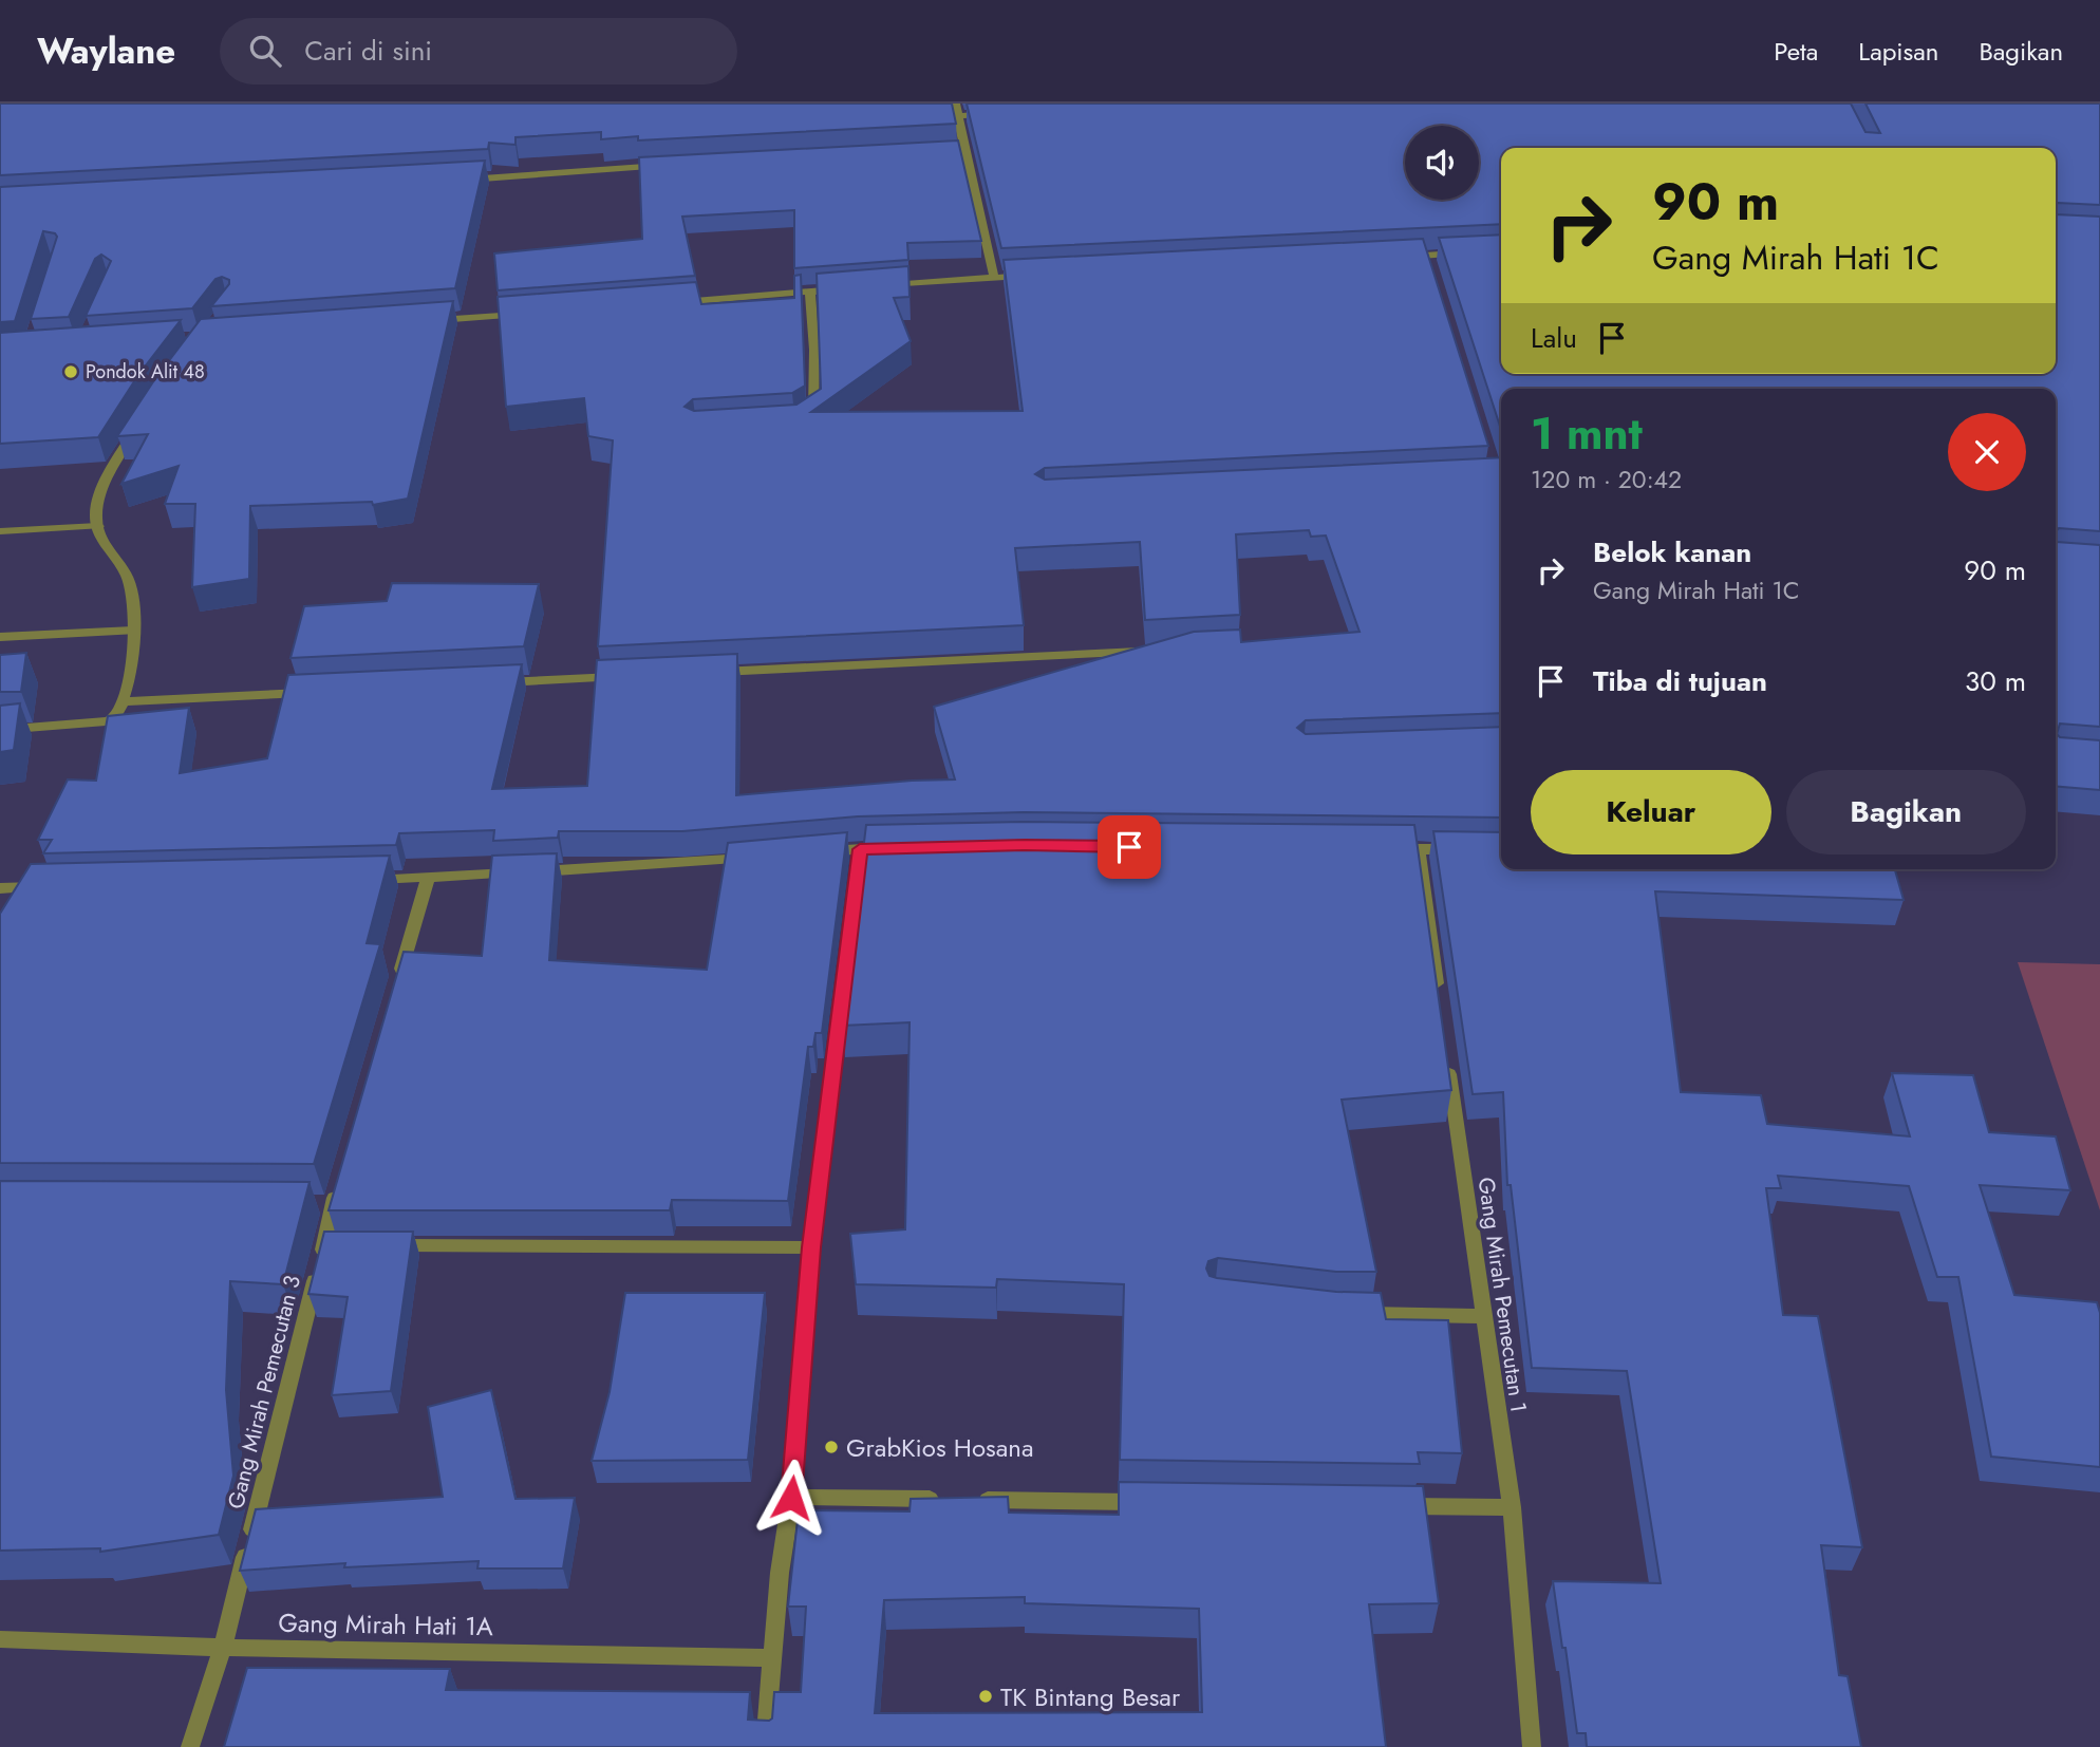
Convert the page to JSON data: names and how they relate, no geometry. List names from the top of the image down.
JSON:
{
  "streets": {
    "street": ["Gang Mirah Pemecutan 1", "Gang Mirah Pemecutan 3", "Gang Mirah Hati 1A"]
  },
  "crossings": [
    ["Gang Mirah Pemecutan 3", "Gang Mirah Hati 1A"]
  ],
  "places": ["Pondok Alit 48", "GrabKios Hosana", "TK Bintang Besar"],
  "page": {
    "header": "Waylane",
    "search": "Cari di sini",
    "nav": ["Peta", "Lapisan", "Bagikan"],
    "turn": ["90 m", "Gang Mirah Hati 1C"],
    "then": "Lalu",
    "heading": ["1 mnt", "120 m · 20:42"],
    "list": [
      {
        "name": "Belok kanan",
        "note": "Gang Mirah Hati 1C",
        "value": "90 m"
      },
      {
        "name": "Tiba di tujuan",
        "value": "30 m"
      }
    ],
    "buttons": ["Keluar", "Bagikan"]
  }
}
